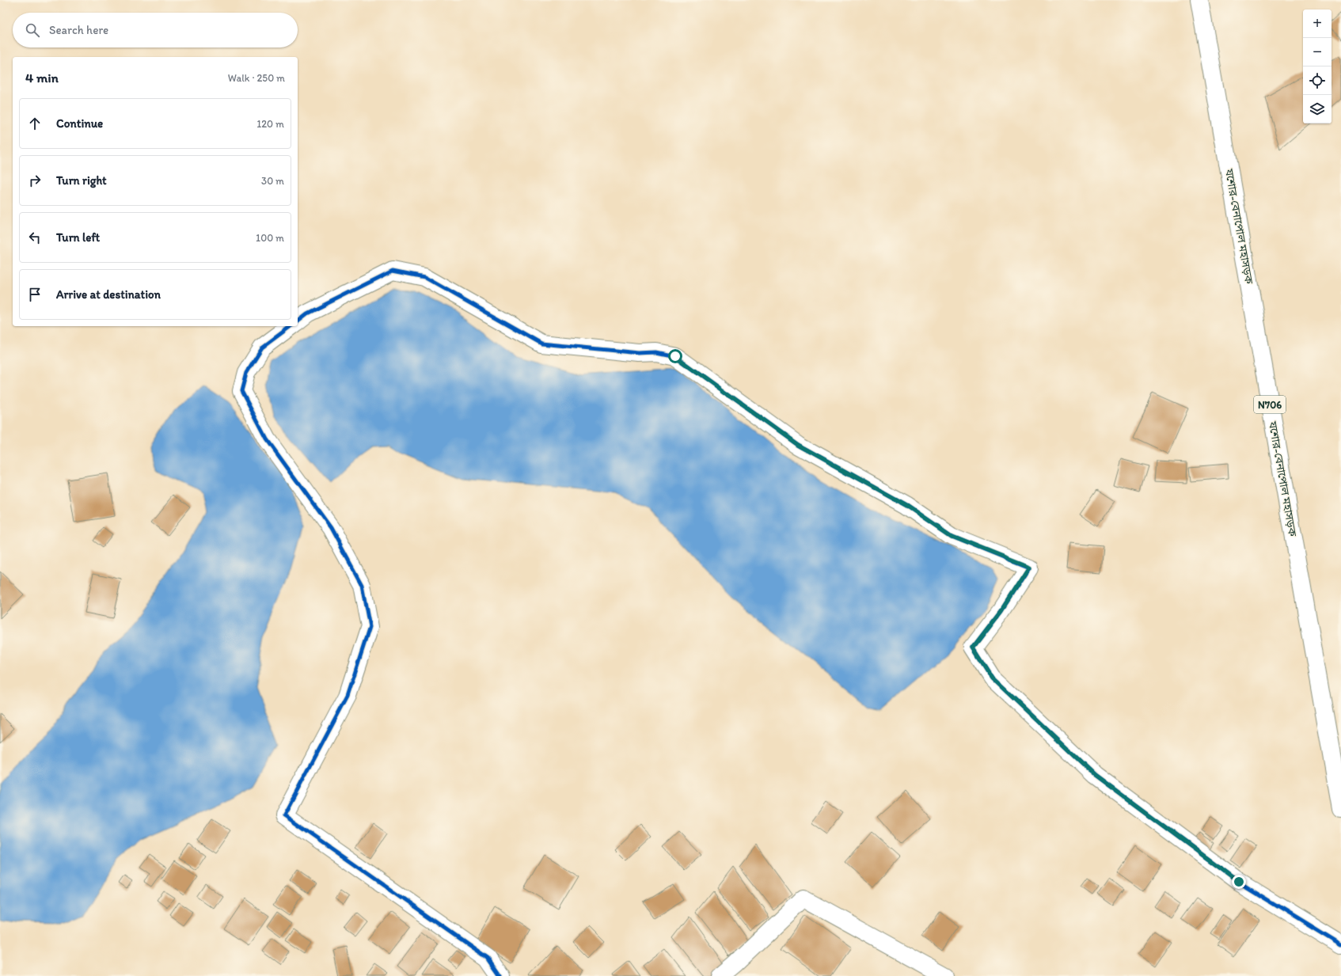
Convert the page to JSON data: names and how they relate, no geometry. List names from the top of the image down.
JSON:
{
  "streets": {
    "main road": ["যশোর-বেনাপোল মহাসড়ক", "N706"]
  },
  "page": {
    "map_buttons": ["+", "−"],
    "search": "Search here",
    "heading": ["4 min", "Walk · 250 m"],
    "list": [
      ["Continue", "120 m"],
      ["Turn right", "30 m"],
      ["Turn left", "100 m"],
      "Arrive at destination"
    ]
  }
}
